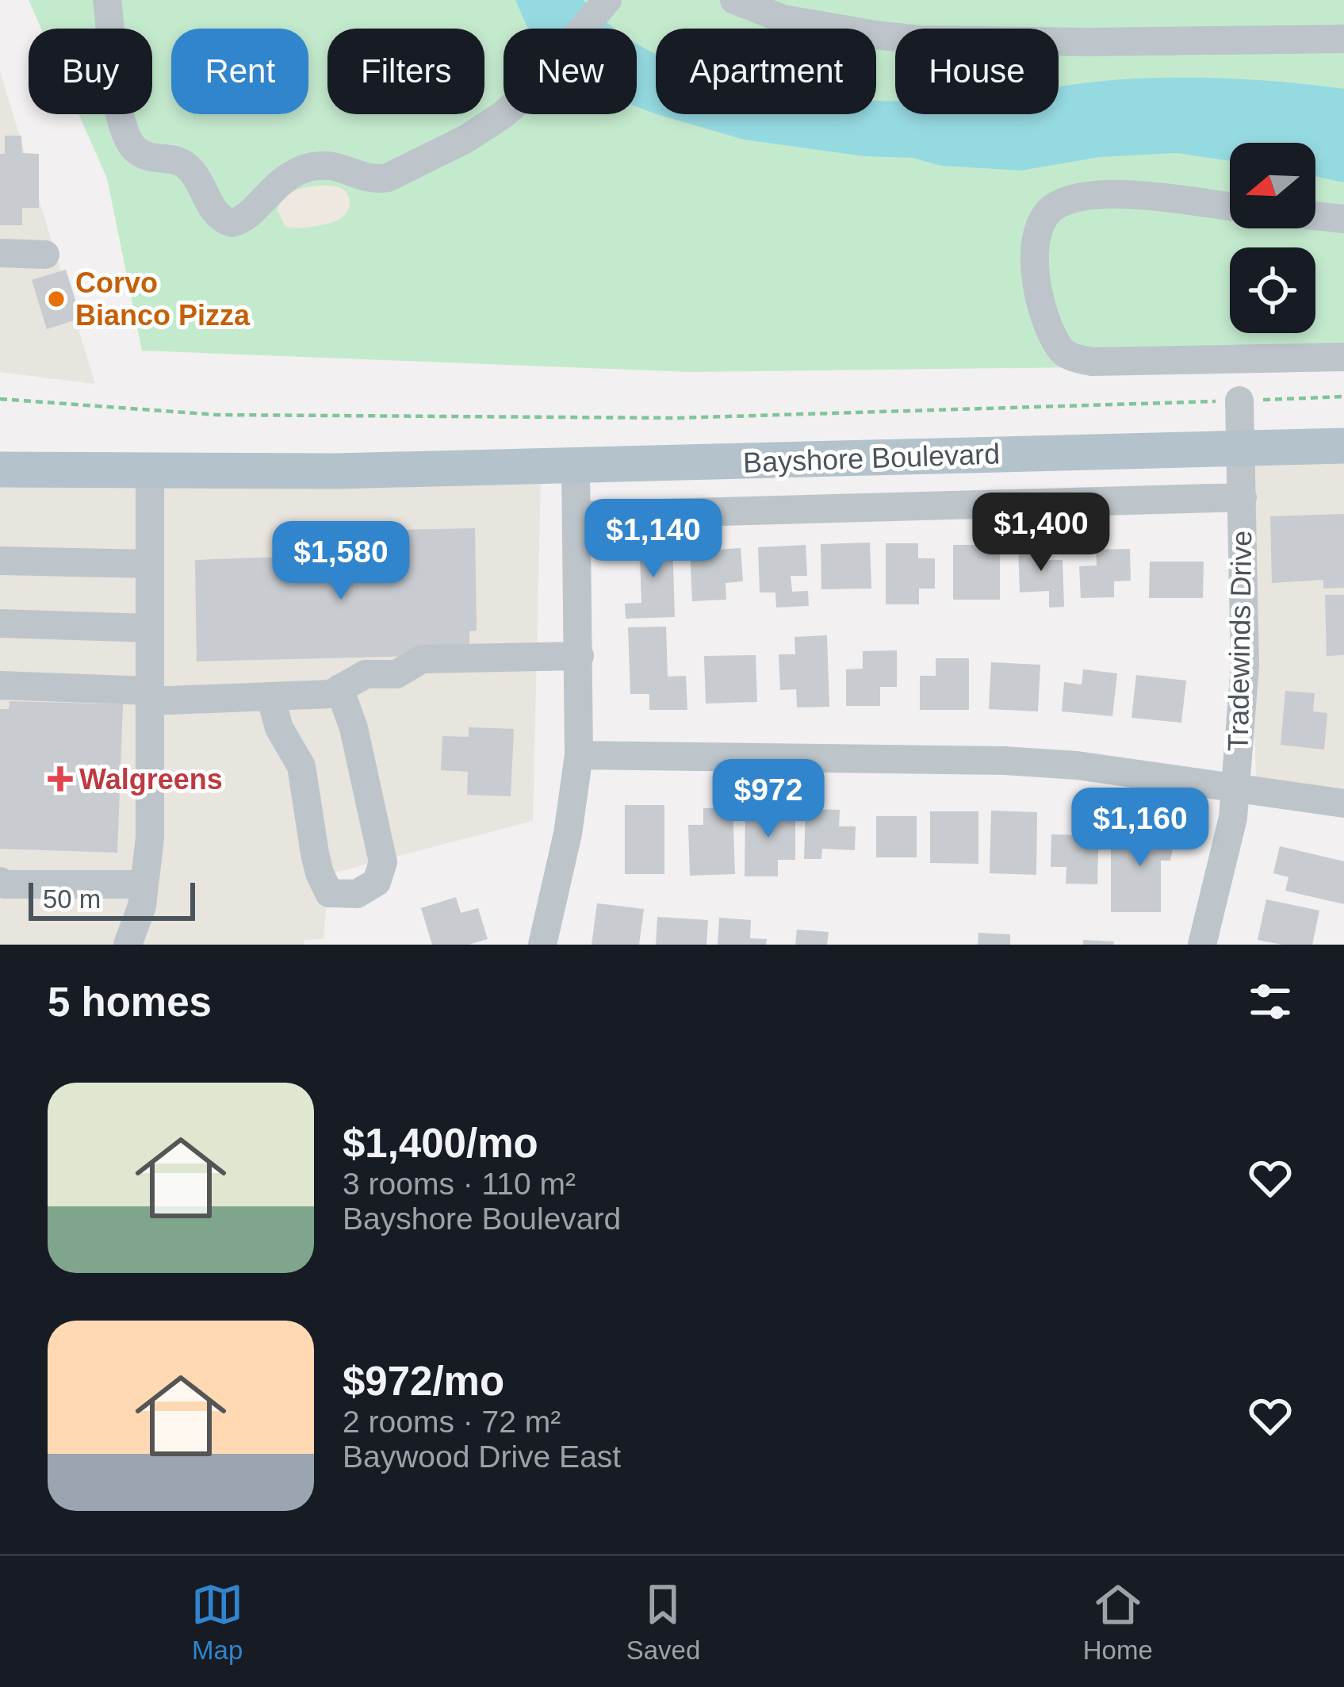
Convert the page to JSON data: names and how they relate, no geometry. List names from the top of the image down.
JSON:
{
  "streets": {
    "main road": ["Bayshore Boulevard"],
    "street": ["Tradewinds Drive"]
  },
  "crossings": [
    ["Bayshore Boulevard", "Tradewinds Drive"]
  ],
  "places": {
    "other": ["Corvo Bianco Pizza"],
    "health": ["Walgreens"]
  },
  "scale_bar": "50 m",
  "north": "left",
  "page": {
    "chip": [
      "Buy",
      "Rent",
      "Filters",
      "New",
      "Apartment",
      "House"
    ],
    "price": [
      "$1,400",
      "$1,140",
      "$1,580",
      "$972",
      "$1,160"
    ],
    "scale": "50 m",
    "heading": "5 homes",
    "list": [
      {
        "name": "$1,400/mo",
        "note": "3 rooms · 110 m² · Bayshore Boulevard"
      },
      {
        "name": "$972/mo",
        "note": "2 rooms · 72 m² · Baywood Drive East"
      }
    ],
    "tabs": ["Map", "Saved", "Home"]
  }
}
